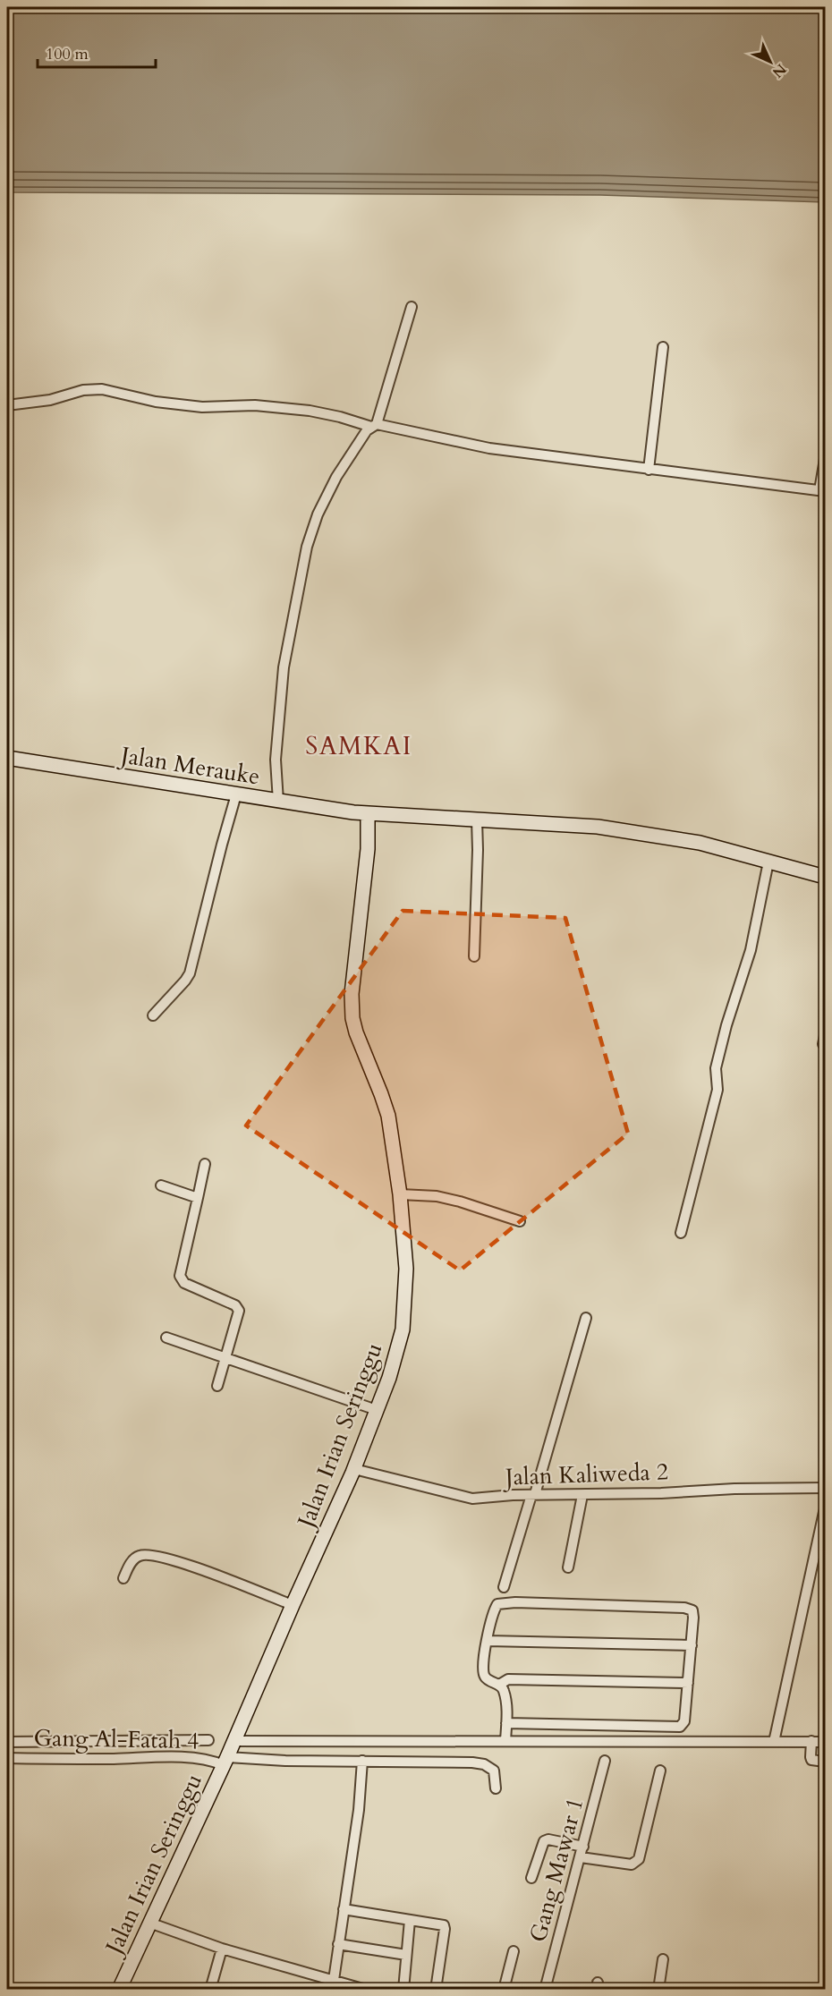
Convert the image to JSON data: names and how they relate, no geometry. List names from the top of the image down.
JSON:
{
  "streets": {
    "street": [
      "Jalan Merauke",
      "Jalan Irian Seringgu",
      "Jalan Kaliweda 2",
      "Gang Al-Fatah 4",
      "Gang Mawar 1"
    ]
  },
  "crossings": [
    ["Jalan Merauke", "Jalan Irian Seringgu"],
    ["Jalan Irian Seringgu", "Jalan Kaliweda 2"],
    ["Jalan Irian Seringgu", "Gang Al-Fatah 4"]
  ],
  "districts": ["SAMKAI"],
  "scale_bar": "100 m",
  "north": "bottom right"
}
